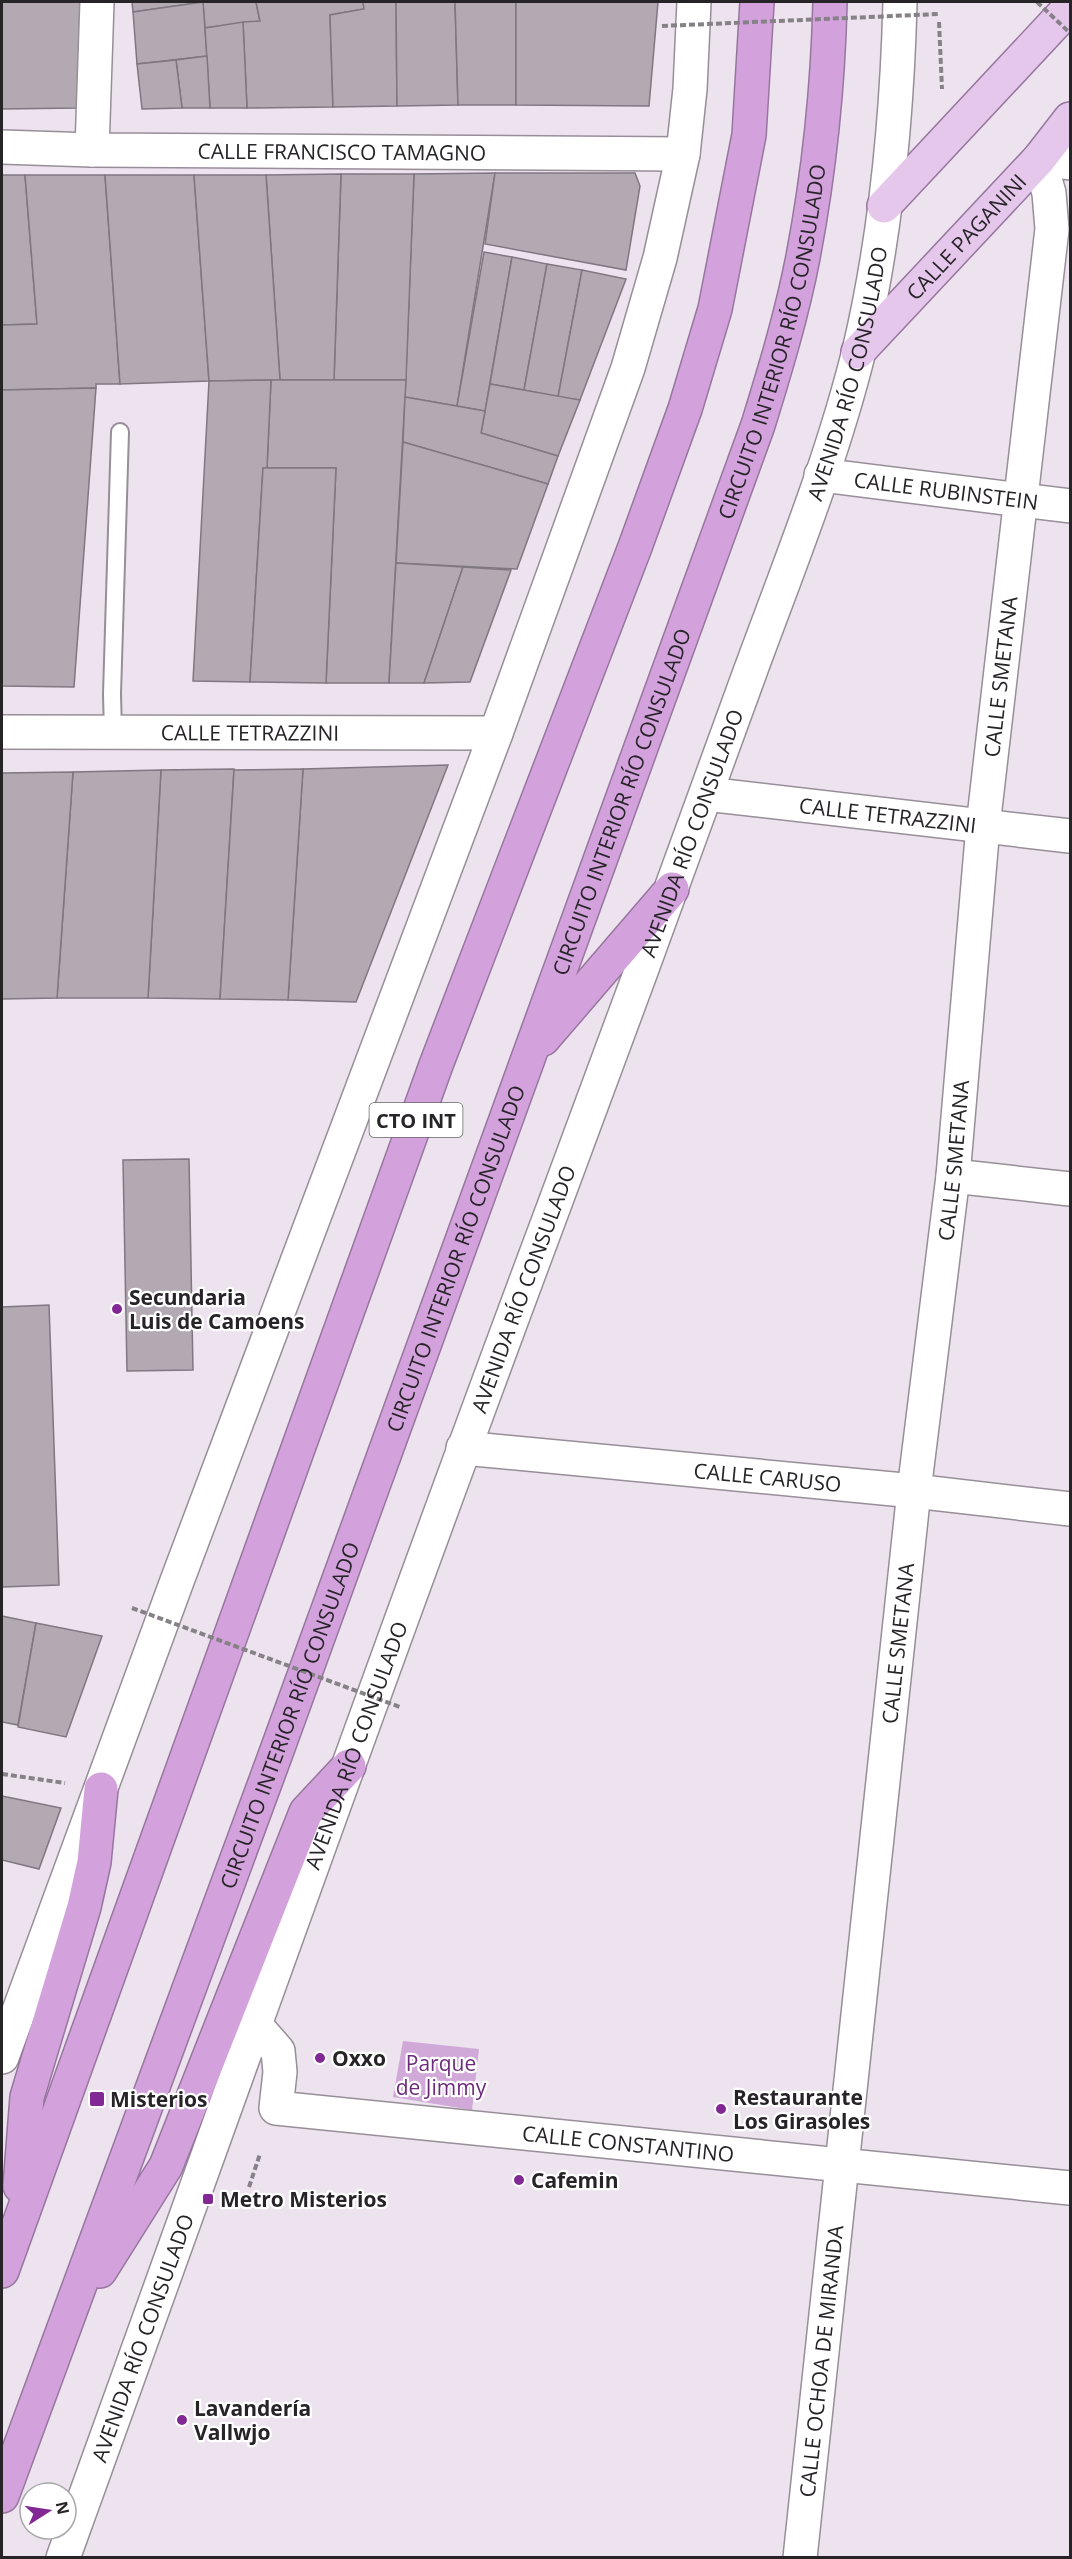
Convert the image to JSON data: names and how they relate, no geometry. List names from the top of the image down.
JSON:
{
  "streets": {
    "highway": ["CIRCUITO INTERIOR RÍO CONSULADO", "CTO INT"],
    "main road": ["CALLE PAGANINI"],
    "street": [
      "CALLE FRANCISCO TAMAGNO",
      "AVENIDA RÍO CONSULADO",
      "CALLE RUBINSTEIN",
      "CALLE SMETANA",
      "CALLE TETRAZZINI",
      "CALLE CARUSO",
      "CALLE CONSTANTINO",
      "CALLE OCHOA DE MIRANDA"
    ]
  },
  "crossings": [
    ["CALLE FRANCISCO TAMAGNO", "CTO INT"],
    ["CALLE PAGANINI", "AVENIDA RÍO CONSULADO"],
    ["CALLE PAGANINI", "CALLE SMETANA"],
    ["AVENIDA RÍO CONSULADO", "CALLE RUBINSTEIN"],
    ["AVENIDA RÍO CONSULADO", "CALLE TETRAZZINI"],
    ["AVENIDA RÍO CONSULADO", "CALLE CARUSO"],
    ["AVENIDA RÍO CONSULADO", "CALLE CONSTANTINO"],
    ["CALLE RUBINSTEIN", "CALLE SMETANA"],
    ["CALLE SMETANA", "CALLE TETRAZZINI"],
    ["CALLE SMETANA", "CALLE CARUSO"],
    ["CALLE SMETANA", "CALLE CONSTANTINO"],
    ["CALLE SMETANA", "CALLE OCHOA DE MIRANDA"],
    ["CALLE TETRAZZINI", "CTO INT"],
    ["CALLE CONSTANTINO", "CALLE OCHOA DE MIRANDA"]
  ],
  "parks": ["Parque de Jimmy"],
  "places": {
    "other": [
      "Secundaria Luis de Camoens",
      "Oxxo",
      "Restaurante Los Girasoles",
      "Cafemin",
      "Lavandería Vallwjo"
    ],
    "transit": ["Misterios", "Metro Misterios"]
  },
  "north": "right"
}
